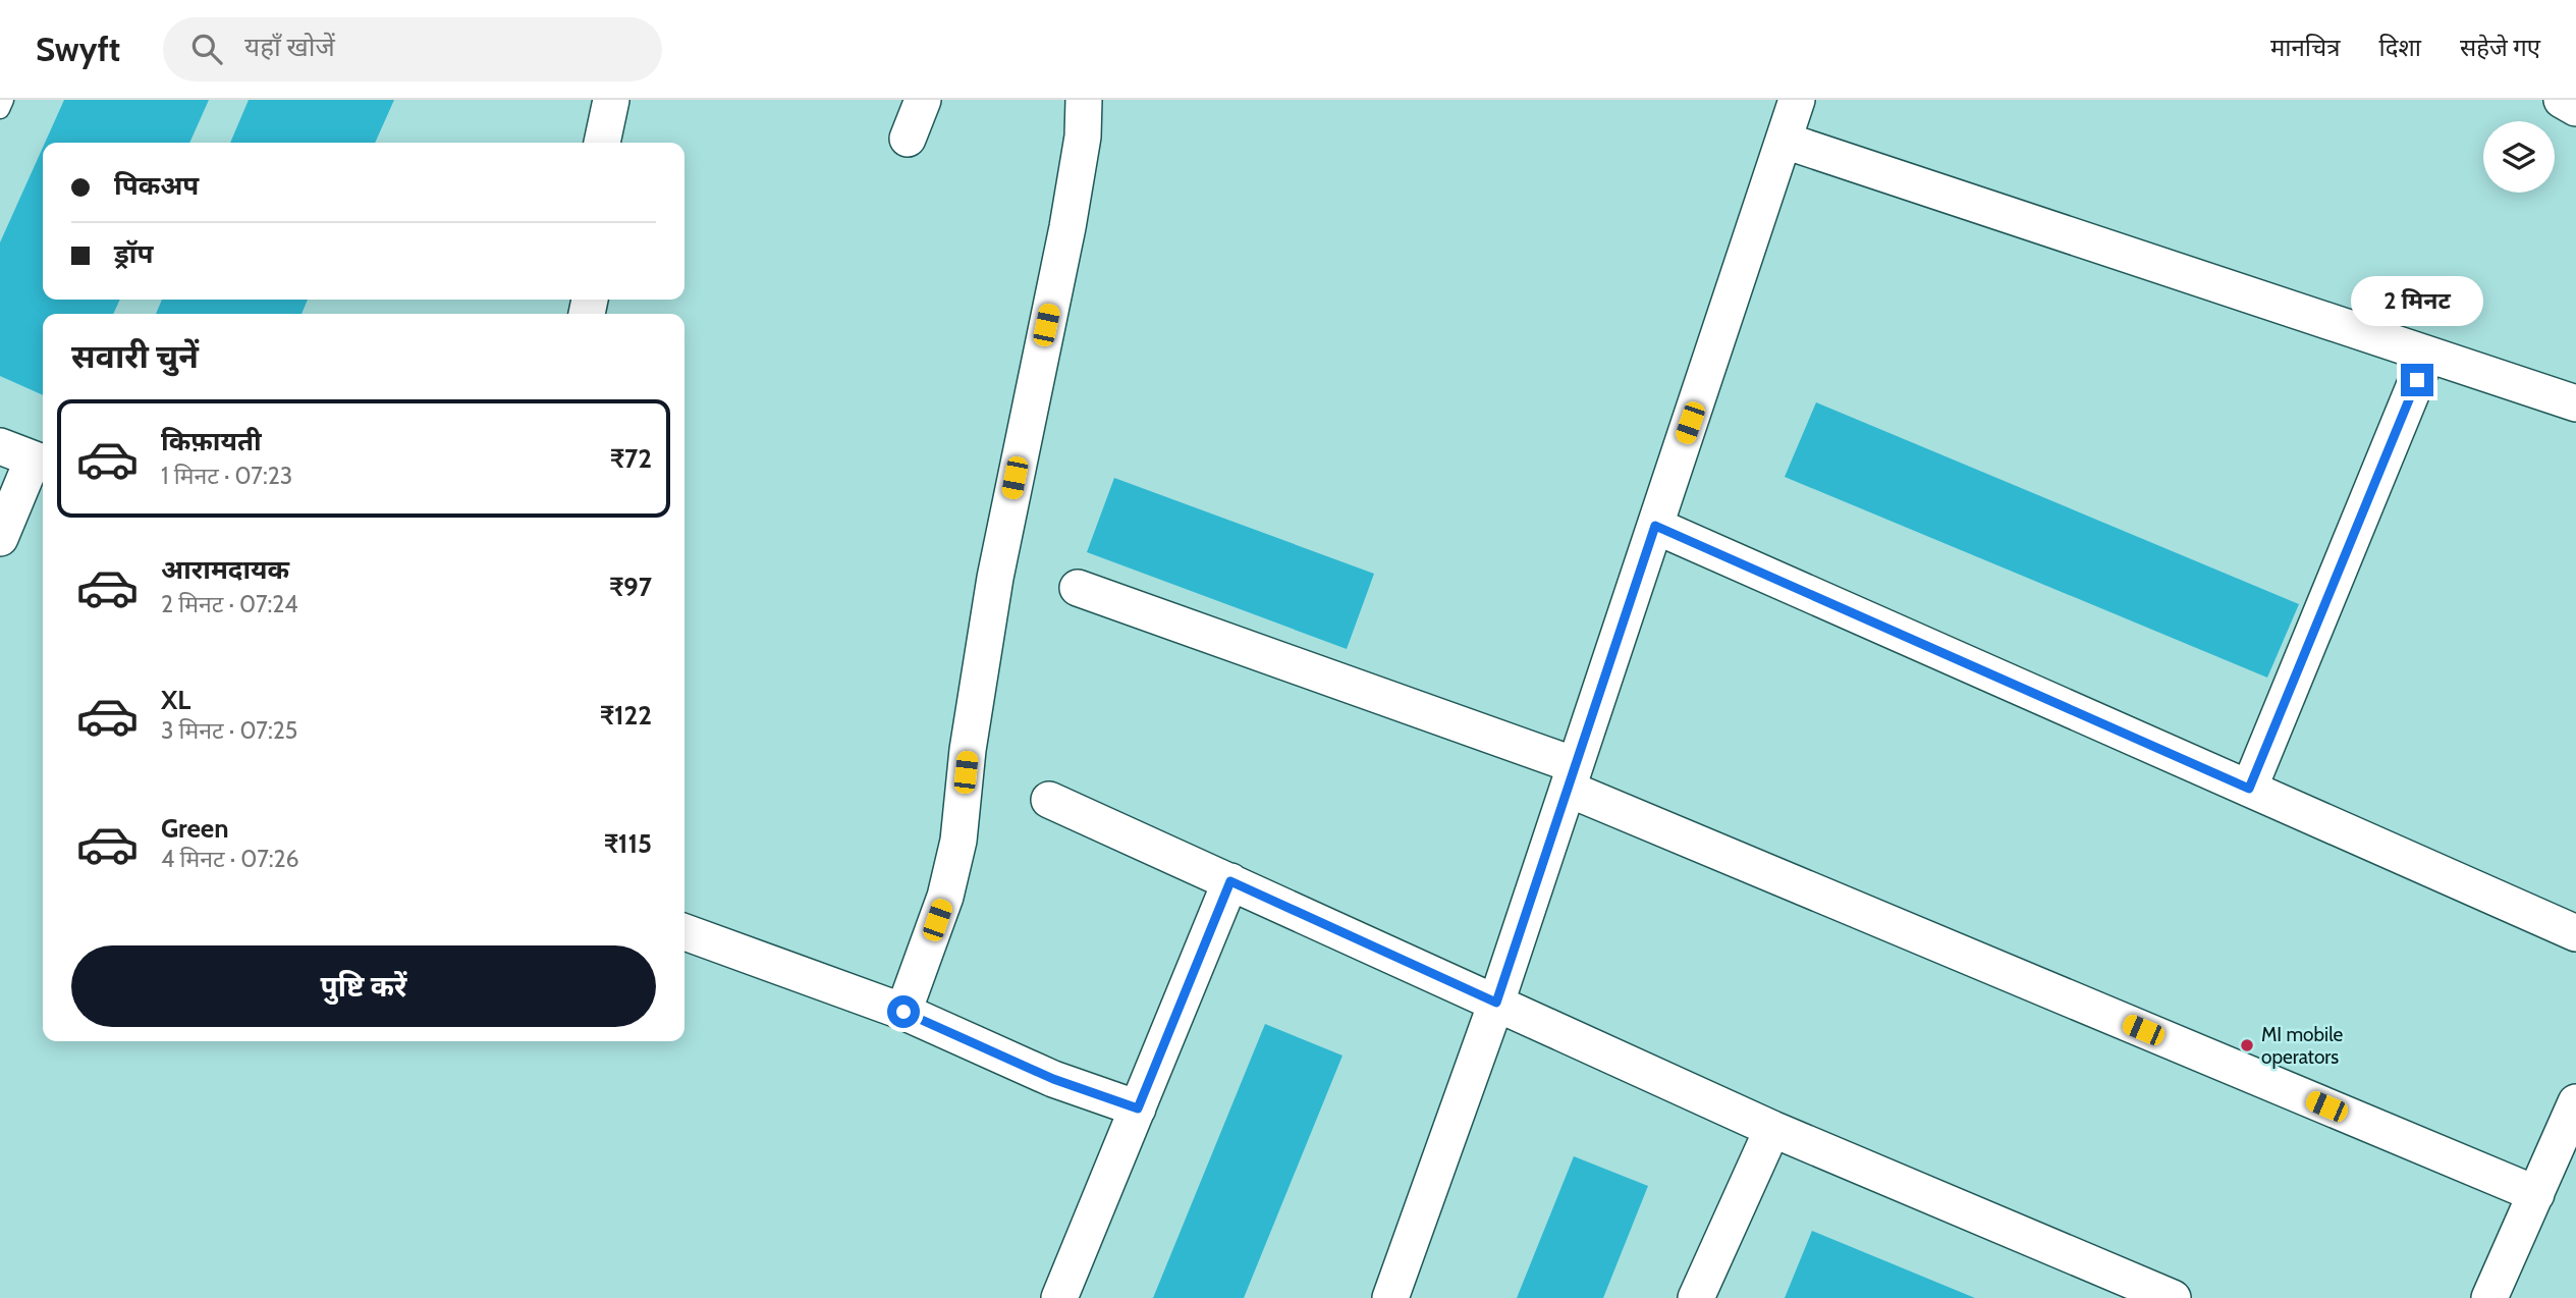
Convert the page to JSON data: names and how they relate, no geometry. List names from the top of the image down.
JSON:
{
  "places": ["MI mobile operators"],
  "page": {
    "header": "Swyft",
    "search": "यहाँ खोजें",
    "nav": ["मानचित्र", "दिशा", "सहेजे गए"],
    "banner": ["पिकअप", "ड्रॉप"],
    "bubble": "2 मिनट",
    "heading": "सवारी चुनें",
    "list": [
      {
        "name": "किफ़ायती",
        "note": "1 मिनट · 07:23",
        "value": "₹72"
      },
      {
        "name": "आरामदायक",
        "note": "2 मिनट · 07:24",
        "value": "₹97"
      },
      {
        "name": "XL",
        "note": "3 मिनट · 07:25",
        "value": "₹122"
      },
      {
        "name": "Green",
        "note": "4 मिनट · 07:26",
        "value": "₹115"
      }
    ],
    "buttons": "पुष्टि करें"
  }
}
